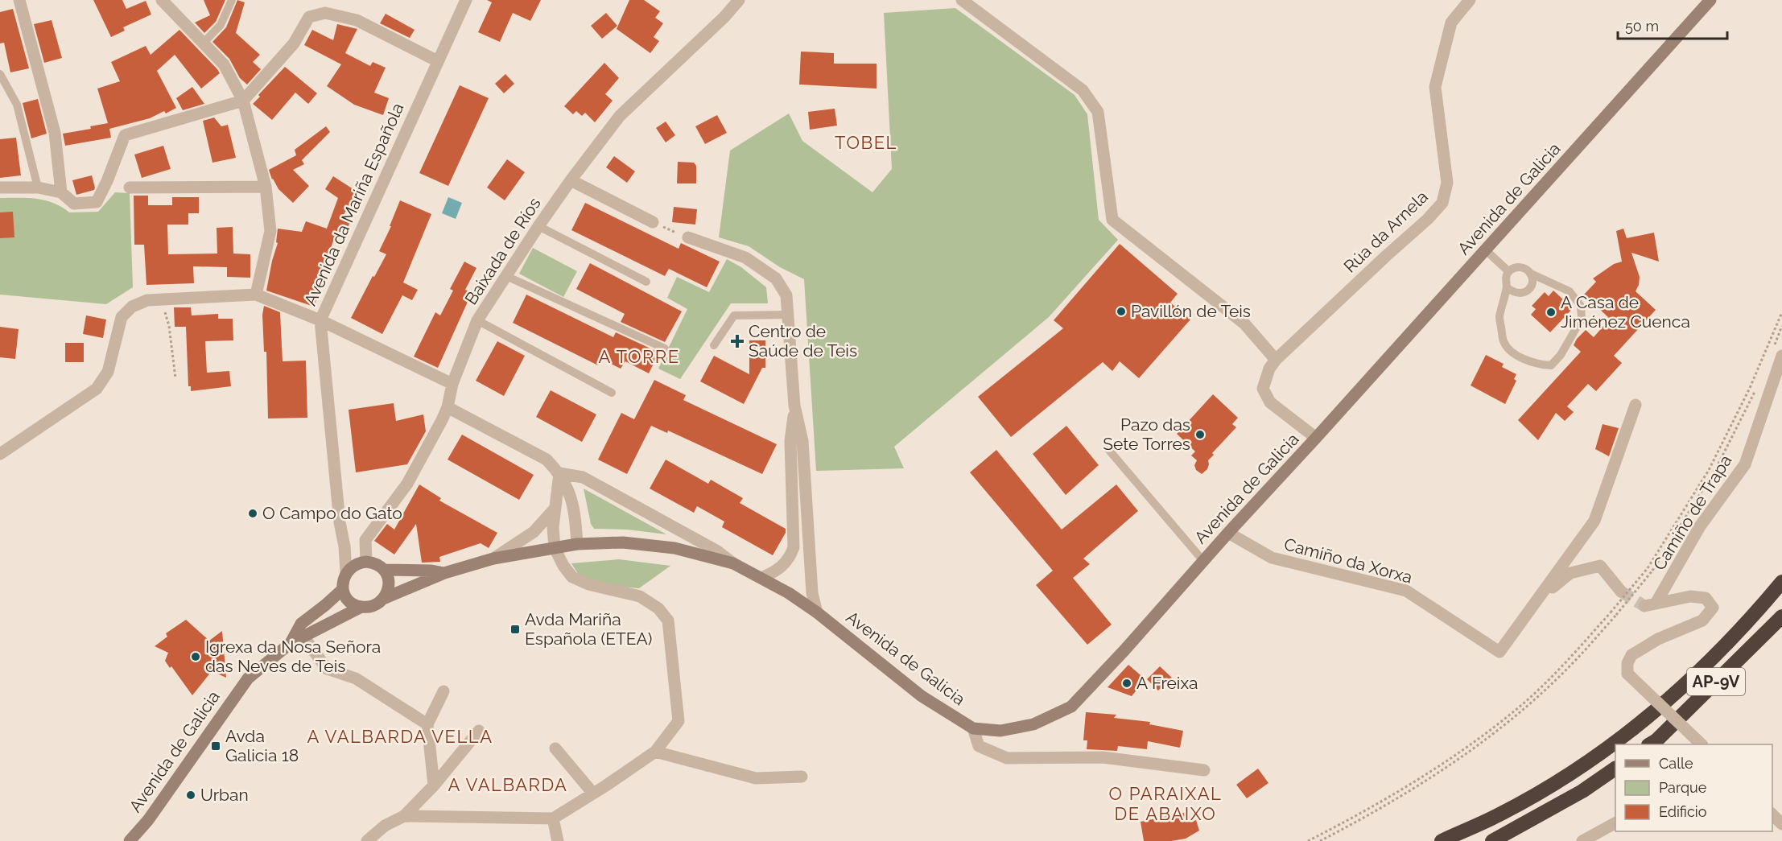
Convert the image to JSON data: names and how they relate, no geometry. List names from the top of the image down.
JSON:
{
  "streets": {
    "highway": ["AP-9V"],
    "main road": ["Avenida de Galicia"],
    "street": [
      "Avenida da Mariña Española",
      "Rúa da Arnela",
      "Baixada de Ríos",
      "Camiño de Trapa",
      "Camiño da Xorxa"
    ]
  },
  "crossings": [
    ["Avenida de Galicia", "Avenida da Mariña Española"],
    ["Avenida de Galicia", "Rúa da Arnela"],
    ["Avenida de Galicia", "Baixada de Ríos"],
    ["Avenida de Galicia", "Camiño da Xorxa"],
    ["Avenida da Mariña Española", "Baixada de Ríos"]
  ],
  "districts": [
    "TOBEL",
    "A TORRE",
    "A VALBARDA VELLA",
    "A VALBARDA",
    "O PARAIXAL DE ABAIXO"
  ],
  "places": {
    "other": [
      "Pavillón de Teis",
      "A Casa de Jiménez Cuenca",
      "Pazo das Sete Torres",
      "O Campo do Gato",
      "Igrexa da Nosa Señora das Neves de Teis",
      "A Freixa",
      "Urban"
    ],
    "health": ["Centro de Saúde de Teis"],
    "transit": ["Avda Mariña Española (ETEA)", "Avda Galicia 18"]
  },
  "legend": ["Calle", "Parque", "Edificio"],
  "scale_bar": "50 m"
}
